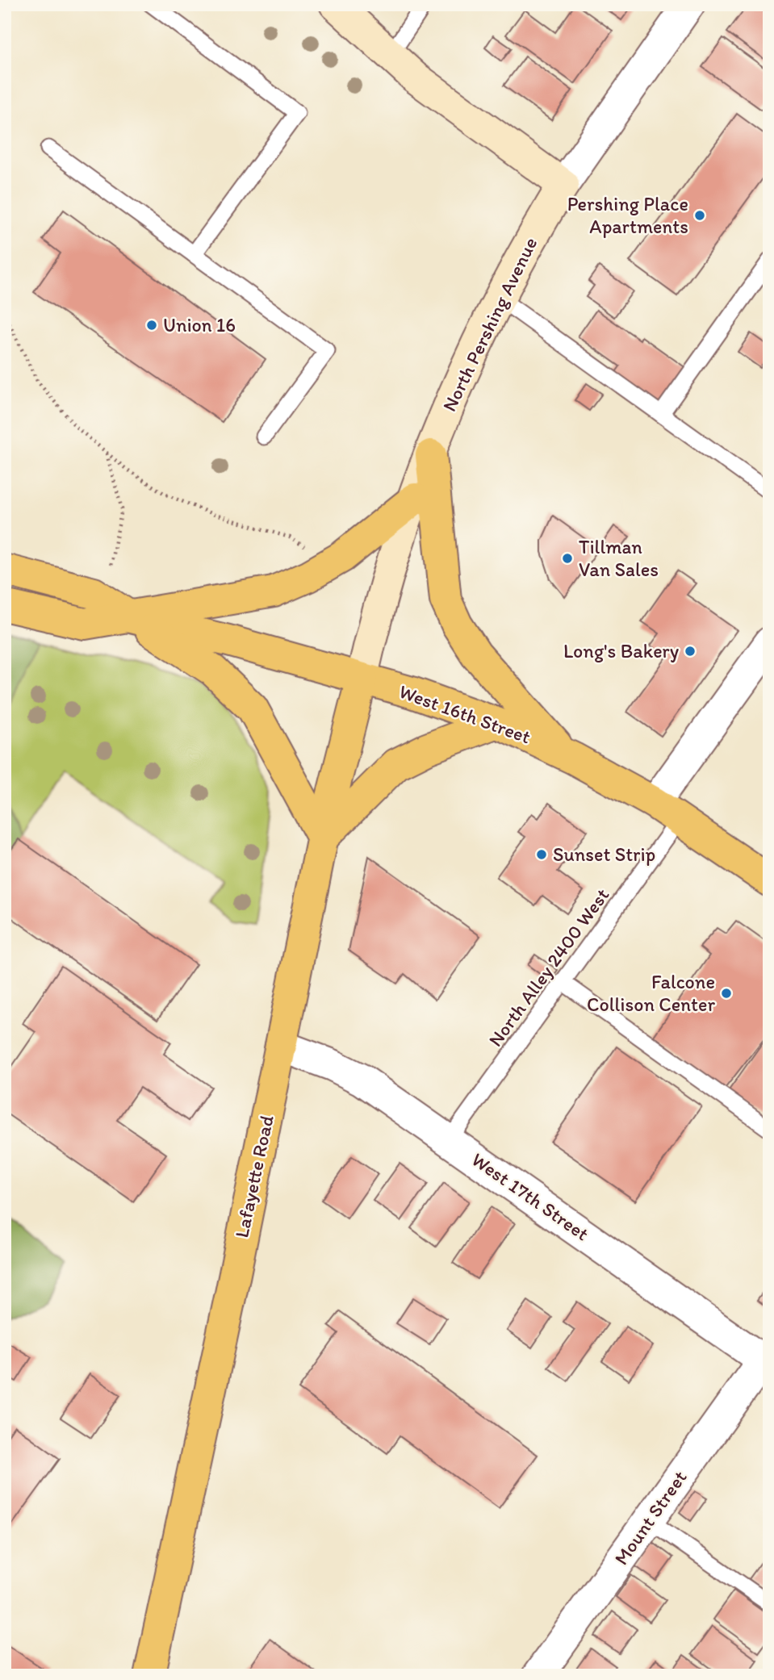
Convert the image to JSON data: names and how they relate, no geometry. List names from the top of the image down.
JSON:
{
  "streets": {
    "main road": ["North Pershing Avenue", "West 16th Street", "Lafayette Road"],
    "street": ["West 17th Street", "Mount Street"],
    "lane": ["North Alley 2400 West"]
  },
  "crossings": [
    ["North Pershing Avenue", "West 16th Street"],
    ["North Pershing Avenue", "Lafayette Road"],
    ["West 16th Street", "North Alley 2400 West"],
    ["West 16th Street", "Lafayette Road"],
    ["North Alley 2400 West", "West 17th Street"],
    ["Lafayette Road", "West 17th Street"],
    ["West 17th Street", "Mount Street"]
  ],
  "places": [
    "Pershing Place Apartments",
    "Union 16",
    "Tillman Van Sales",
    "Long's Bakery",
    "Sunset Strip",
    "Falcone Collison Center"
  ]
}
